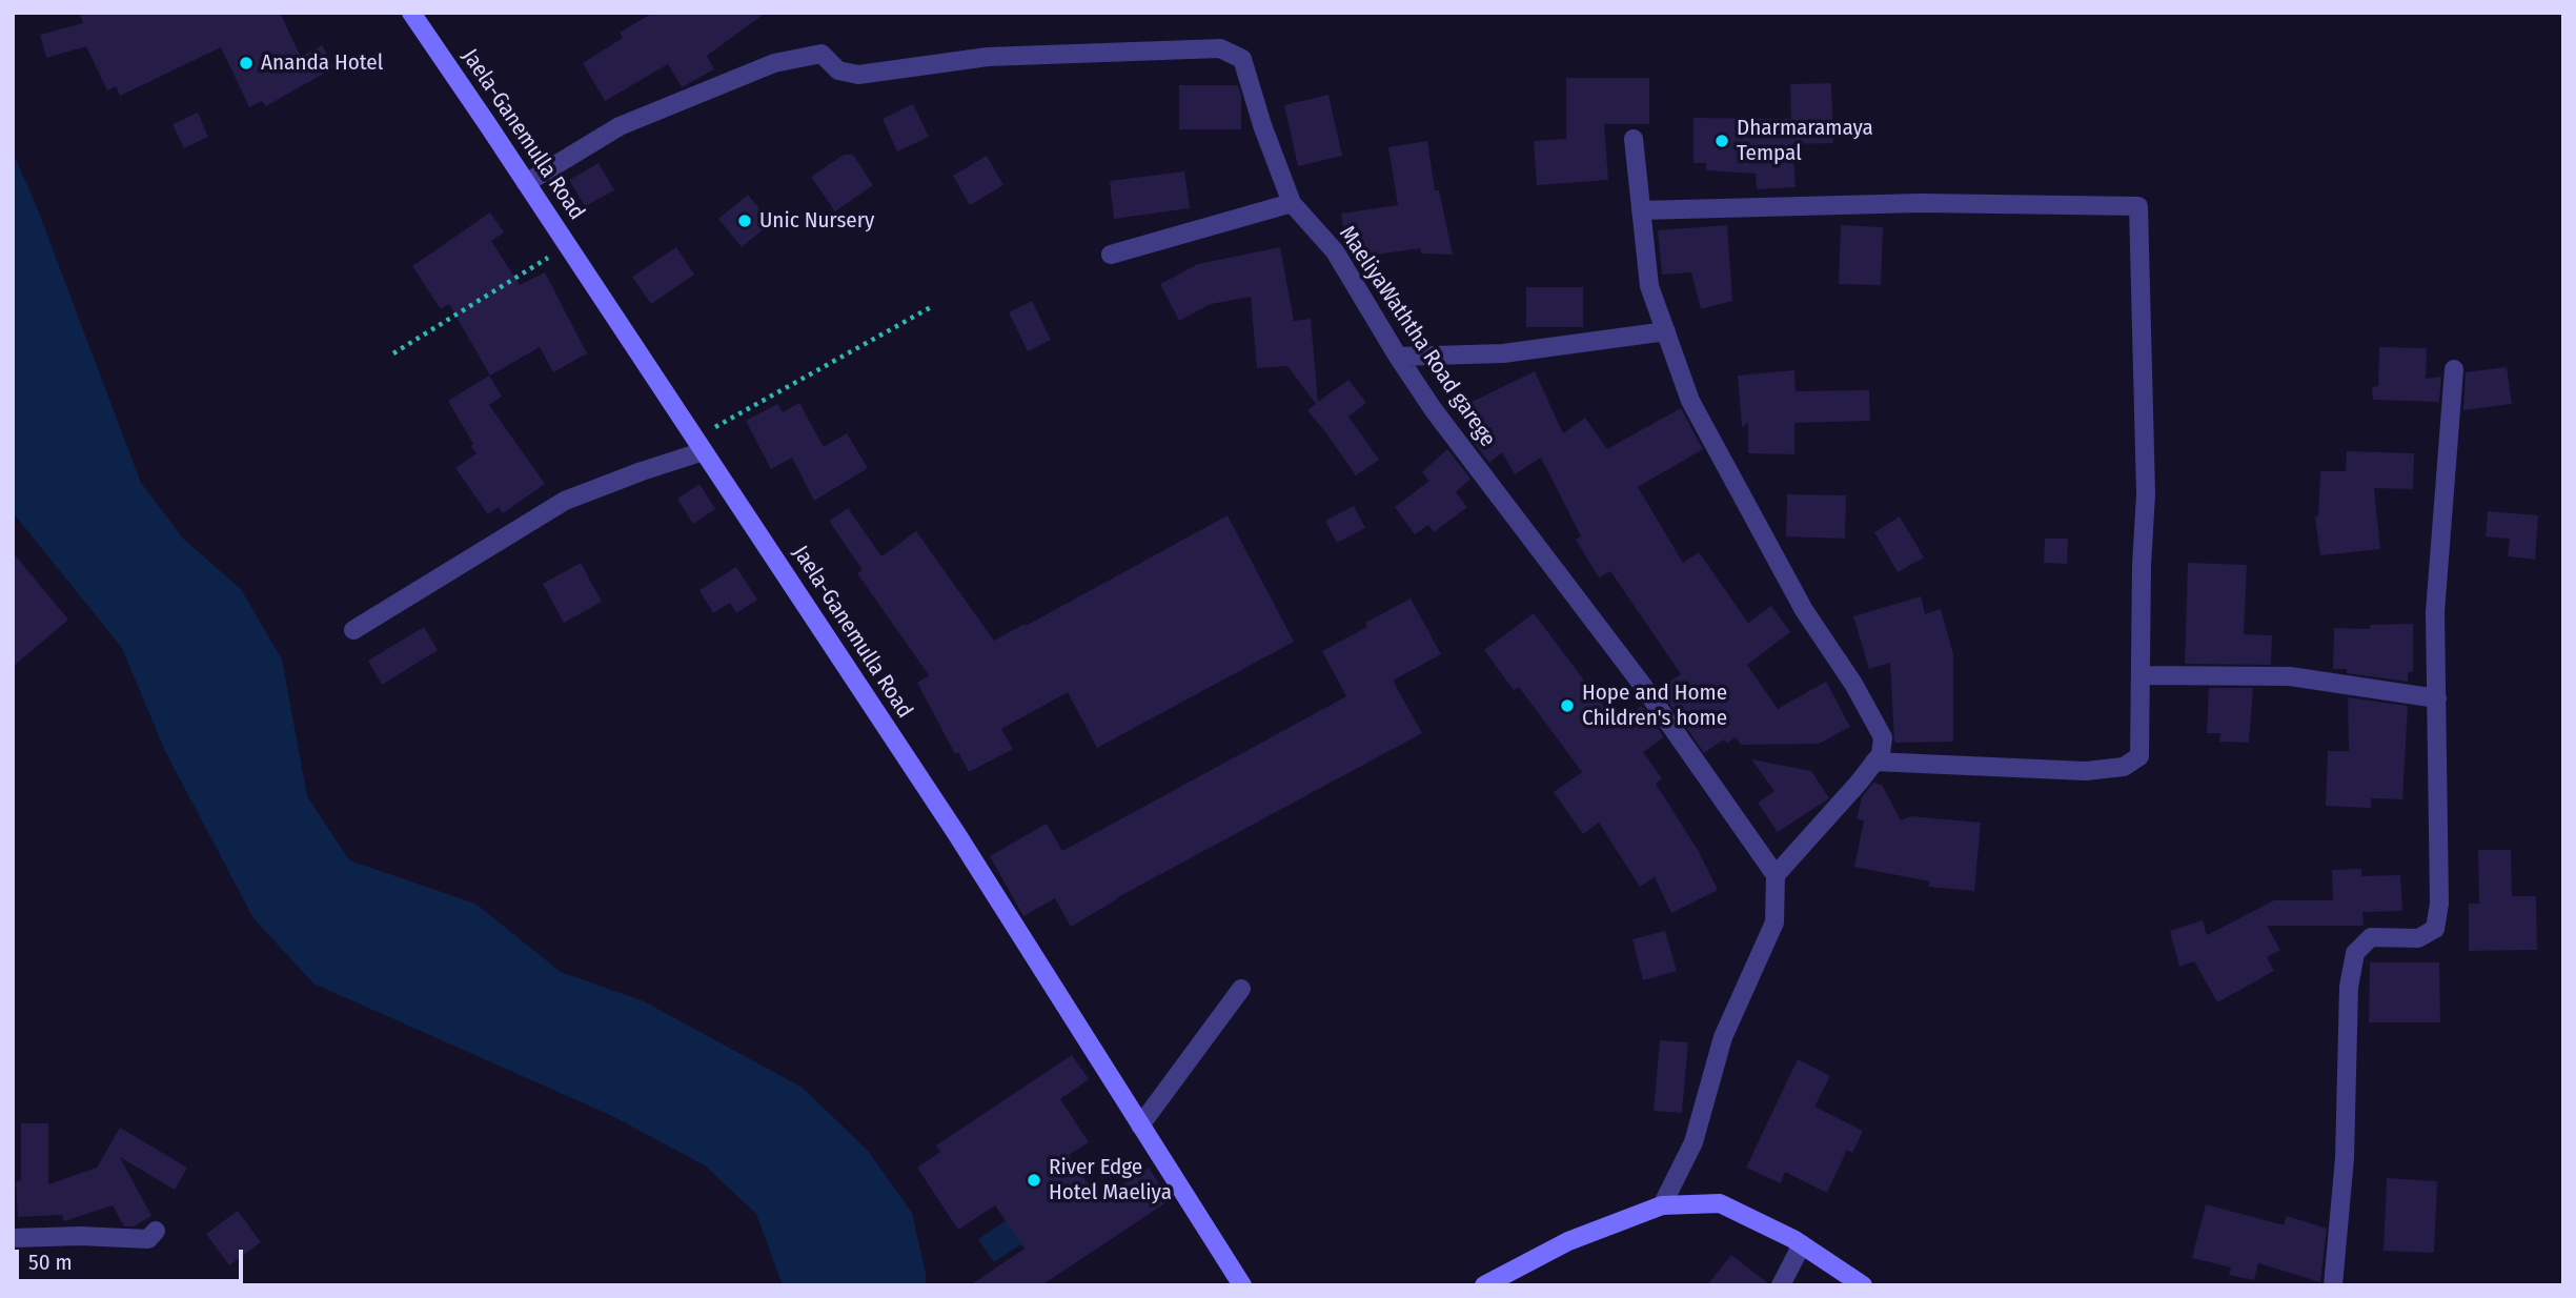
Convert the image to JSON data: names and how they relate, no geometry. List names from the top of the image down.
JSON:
{
  "streets": {
    "main road": ["Jaela-Ganemulla Road"],
    "street": ["MaeliyaWaththa Road garege"]
  },
  "crossings": [
    ["Jaela-Ganemulla Road", "MaeliyaWaththa Road garege"]
  ],
  "places": [
    "Ananda Hotel",
    "Dharmaramaya Tempal",
    "Unic Nursery",
    "Hope and Home Children's home",
    "River Edge Hotel Maeliya"
  ],
  "scale_bar": "50 m"
}
